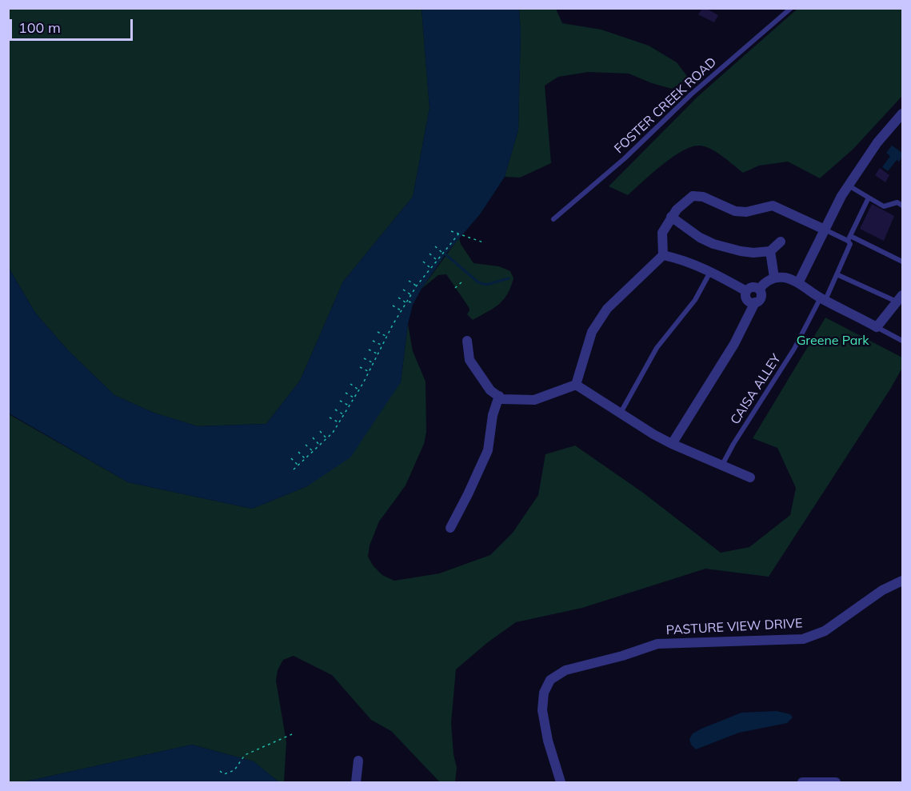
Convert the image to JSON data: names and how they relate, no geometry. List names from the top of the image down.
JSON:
{
  "streets": {
    "street": ["PASTURE VIEW DRIVE"],
    "lane": ["FOSTER CREEK ROAD", "CAISA ALLEY"]
  },
  "parks": ["Greene Park"],
  "scale_bar": "100 m"
}
